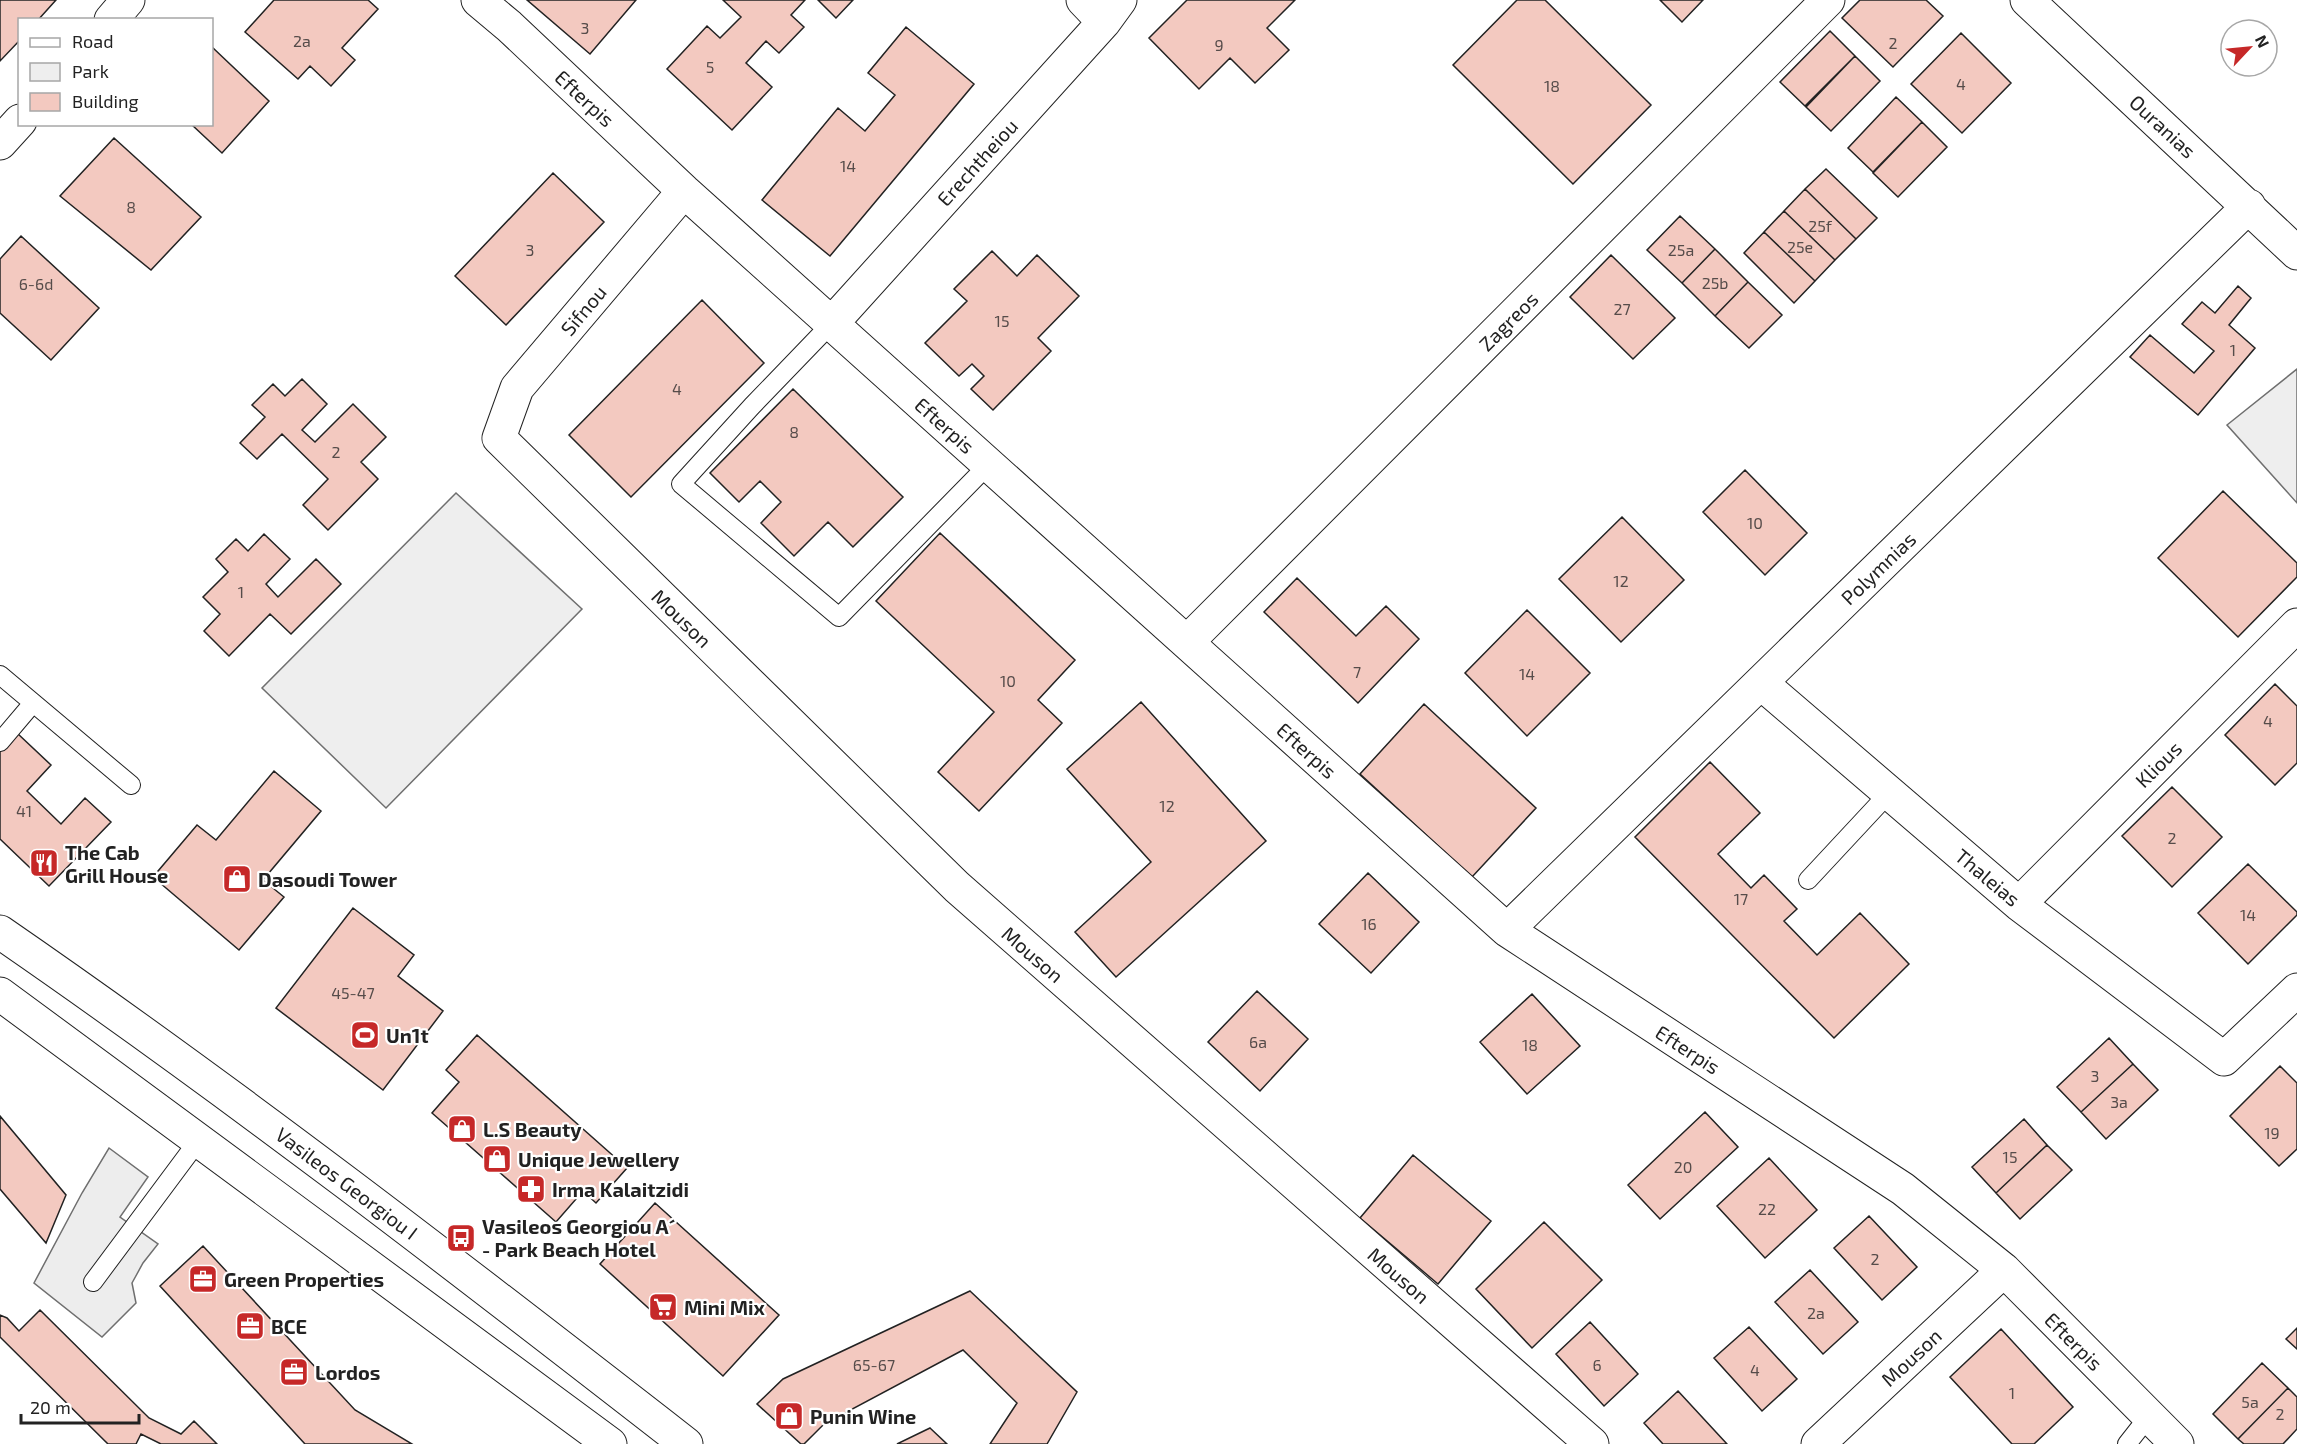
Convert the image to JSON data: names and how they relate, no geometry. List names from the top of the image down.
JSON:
{
  "streets": {
    "street": [
      "Efterpis",
      "Ouranias",
      "Erechtheiou",
      "Sifnou",
      "Zagreos",
      "Polymnias",
      "Mouson",
      "Klious",
      "Thaleias",
      "Vasileos Georgiou I"
    ]
  },
  "crossings": [
    ["Efterpis", "Erechtheiou"],
    ["Efterpis", "Sifnou"],
    ["Efterpis", "Zagreos"],
    ["Efterpis", "Polymnias"],
    ["Efterpis", "Mouson"],
    ["Ouranias", "Polymnias"],
    ["Sifnou", "Mouson"],
    ["Polymnias", "Thaleias"],
    ["Klious", "Thaleias"]
  ],
  "places": {
    "restaurant": ["The Cab Grill House"],
    "shop": [
      "Dasoudi Tower",
      "L.S Beauty",
      "Unique Jewellery",
      "Punin Wine"
    ],
    "sports": ["Un1t"],
    "pharmacy": ["Irma Kalaitzidi"],
    "bus stop": ["Vasileos Georgiou A´ - Park Beach Hotel"],
    "office": ["Green Properties", "BCE", "Lordos"],
    "supermarket": ["Mini Mix"]
  },
  "house_numbers": [
    "3",
    "2a",
    "2",
    "9",
    "5",
    "4",
    "18",
    "14",
    "8",
    "25f",
    "25e",
    "3",
    "25a",
    "25b",
    "6-6d",
    "27",
    "15",
    "1",
    "4",
    "8",
    "2",
    "10",
    "12",
    "1",
    "7",
    "14",
    "10",
    "4",
    "12",
    "41",
    "2",
    "17",
    "14",
    "16",
    "45-47",
    "6a",
    "18",
    "3",
    "3a",
    "19",
    "15",
    "20",
    "22",
    "2",
    "2a",
    "65-67",
    "6",
    "4",
    "1",
    "5a",
    "2"
  ],
  "legend": ["Road", "Park", "Building"],
  "scale_bar": "20 m",
  "north": "top right"
}
